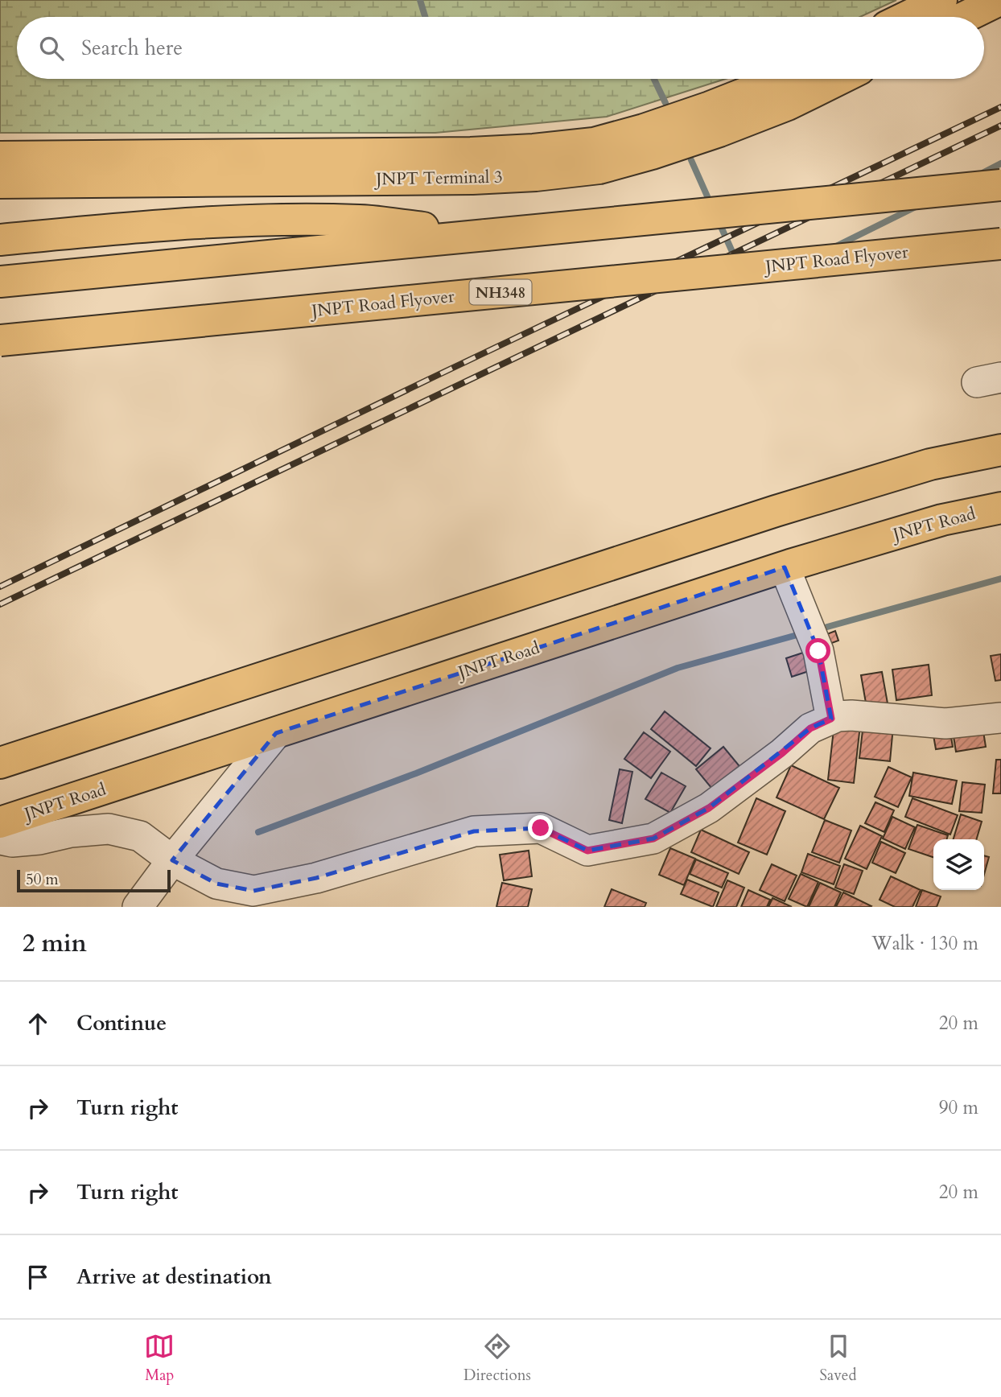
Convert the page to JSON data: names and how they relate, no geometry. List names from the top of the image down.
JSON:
{
  "streets": {
    "main road": [
      "JNPT Terminal 3",
      "JNPT Road Flyover",
      "NH348",
      "JNPT Road"
    ]
  },
  "scale_bar": "50 m",
  "page": {
    "search": "Search here",
    "scale": "50 m",
    "heading": ["2 min", "Walk · 130 m"],
    "list": [
      ["Continue", "20 m"],
      ["Turn right", "90 m"],
      ["Turn right", "20 m"],
      "Arrive at destination"
    ],
    "nav": ["Map", "Directions", "Saved"]
  }
}
